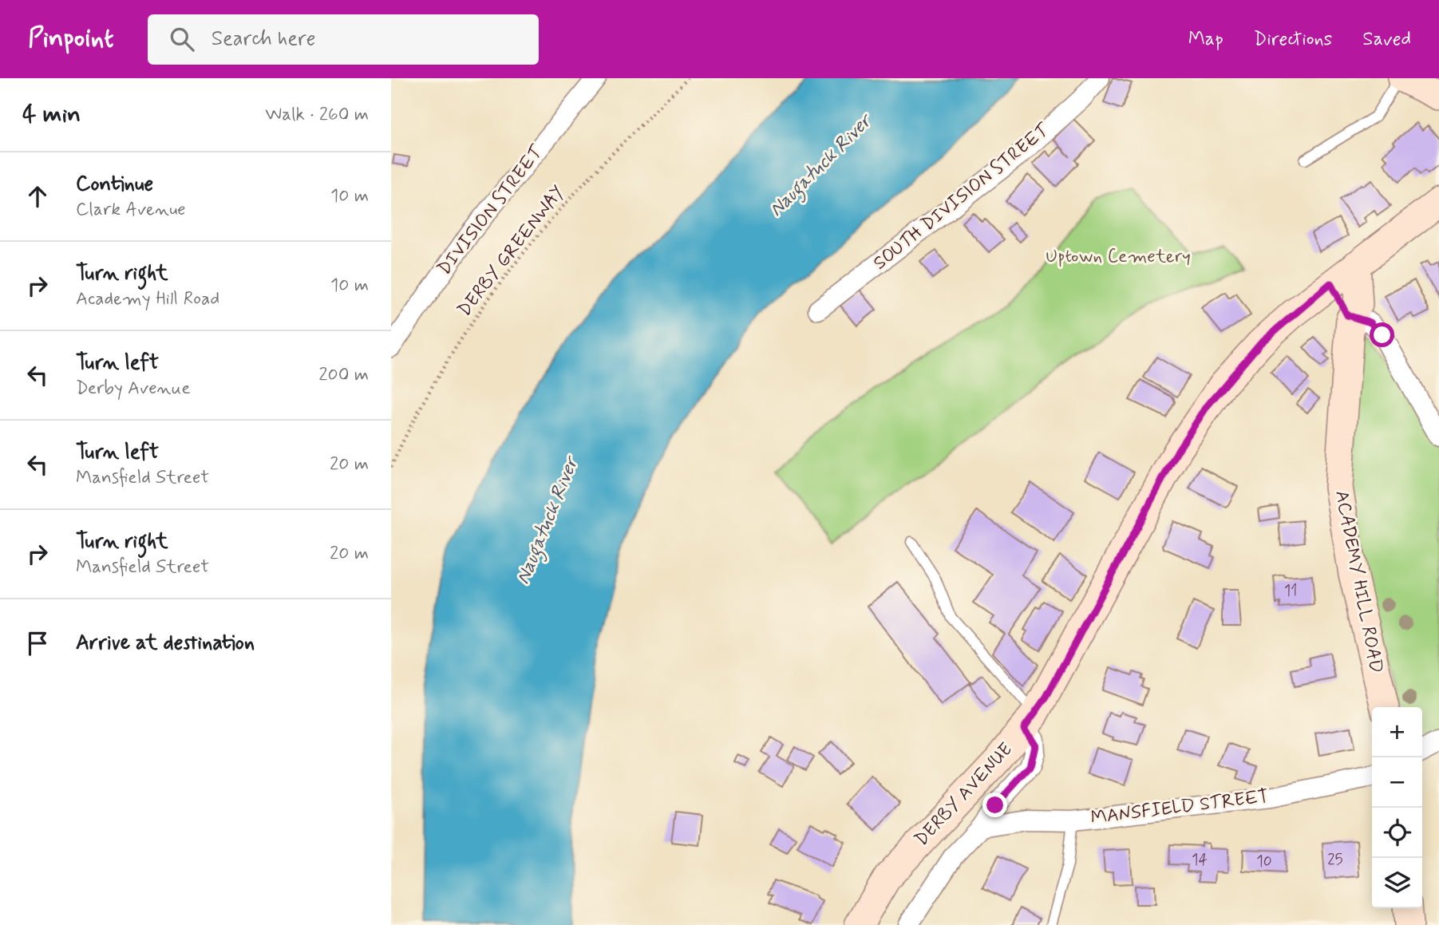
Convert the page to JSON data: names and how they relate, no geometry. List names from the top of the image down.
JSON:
{
  "streets": {
    "main road": ["ACADEMY HILL ROAD", "DERBY AVENUE"],
    "street": ["SOUTH DIVISION STREET", "DIVISION STREET", "MANSFIELD STREET"],
    "path": ["DERBY GREENWAY"]
  },
  "crossings": [
    ["ACADEMY HILL ROAD", "DERBY AVENUE"]
  ],
  "water": ["Naugatuck River"],
  "parks": ["Uptown Cemetery"],
  "house_numbers": [
    "11",
    "14",
    "25",
    "10"
  ],
  "page": {
    "header": "Pinpoint",
    "search": "Search here",
    "nav": ["Map", "Directions", "Saved"],
    "heading": ["4 min", "Walk · 260 m"],
    "list": [
      ["Continue", "Clark Avenue", "10 m"],
      ["Turn right", "Academy Hill Road", "10 m"],
      ["Turn left", "Derby Avenue", "200 m"],
      ["Turn left", "Mansfield Street", "20 m"],
      ["Turn right", "Mansfield Street", "20 m"],
      "Arrive at destination"
    ],
    "map_buttons": ["+", "−"]
  }
}
